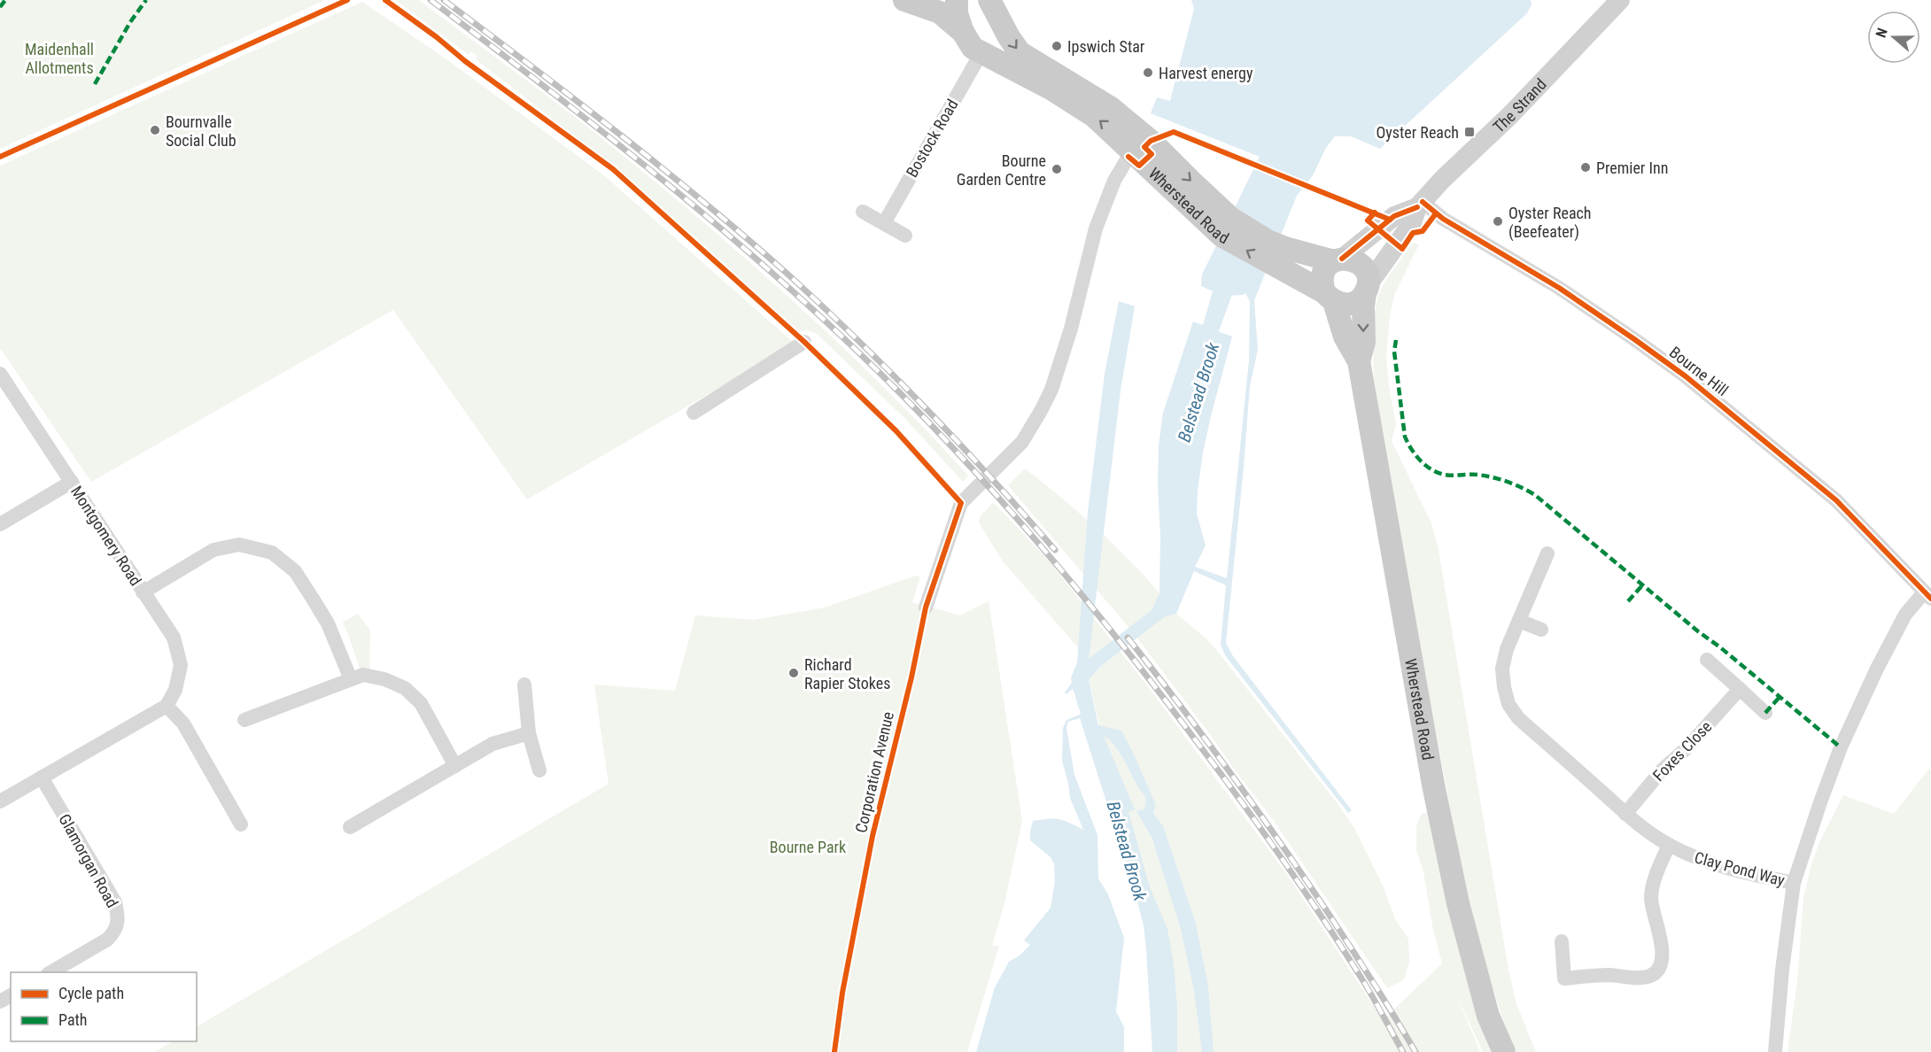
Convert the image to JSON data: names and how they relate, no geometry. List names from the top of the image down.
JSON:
{
  "streets": {
    "main road": ["The Strand", "Wherstead Road"],
    "street": [
      "Bostock Road",
      "Bourne Hill",
      "Montgomery Road",
      "Foxes Close",
      "Glamorgan Road",
      "Clay Pond Way"
    ],
    "cycle path": ["Corporation Avenue"]
  },
  "crossings": [
    ["The Strand", "Wherstead Road"],
    ["The Strand", "Bourne Hill"],
    ["Bostock Road", "Wherstead Road"],
    ["Bourne Hill", "Clay Pond Way"],
    ["Foxes Close", "Clay Pond Way"]
  ],
  "water": ["Belstead Brook"],
  "parks": ["Maidenhall Allotments", "Bourne Park"],
  "places": {
    "other": [
      "Ipswich Star",
      "Harvest energy",
      "Bournvalle Social Club",
      "Premier Inn",
      "Bourne Garden Centre",
      "Oyster Reach (Beefeater)",
      "Richard Rapier Stokes"
    ],
    "transit": ["Oyster Reach"]
  },
  "legend": ["Cycle path", "Path"],
  "north": "left"
}
